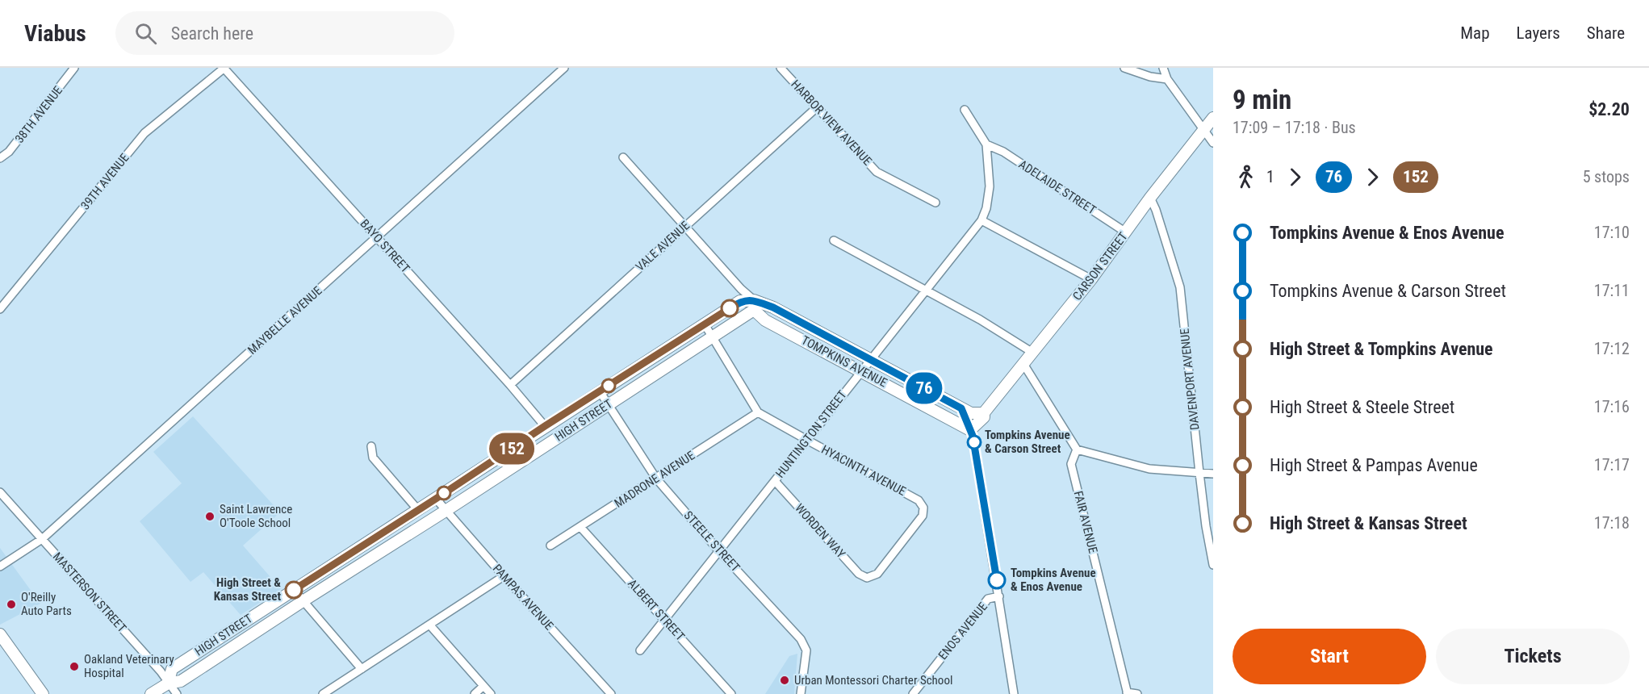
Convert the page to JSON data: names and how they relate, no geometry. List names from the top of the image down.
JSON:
{
  "streets": {
    "street": [
      "38TH AVENUE",
      "HARBOR VIEW AVENUE",
      "39TH AVENUE",
      "ADELAIDE STREET",
      "BAYO STREET",
      "VALE AVENUE",
      "CARSON STREET",
      "MAYBELLE AVENUE",
      "TOMPKINS AVENUE",
      "DAVENPORT AVENUE",
      "HIGH STREET",
      "HUNTINGTON STREET",
      "HYACINTH AVENUE",
      "MADRONE AVENUE",
      "FAIR AVENUE",
      "WORDEN WAY",
      "STEELE STREET",
      "MASTERSON STREET",
      "PAMPAS AVENUE",
      "ALBERT STREET",
      "ENOS AVENUE"
    ]
  },
  "crossings": [
    ["HARBOR VIEW AVENUE", "VALE AVENUE"],
    ["39TH AVENUE", "BAYO STREET"],
    ["ADELAIDE STREET", "CARSON STREET"],
    ["ADELAIDE STREET", "HUNTINGTON STREET"],
    ["BAYO STREET", "VALE AVENUE"],
    ["BAYO STREET", "MAYBELLE AVENUE"],
    ["BAYO STREET", "HIGH STREET"],
    ["VALE AVENUE", "TOMPKINS AVENUE"],
    ["CARSON STREET", "TOMPKINS AVENUE"],
    ["CARSON STREET", "DAVENPORT AVENUE"],
    ["MAYBELLE AVENUE", "MASTERSON STREET"],
    ["TOMPKINS AVENUE", "HIGH STREET"],
    ["TOMPKINS AVENUE", "HUNTINGTON STREET"],
    ["HIGH STREET", "HYACINTH AVENUE"],
    ["HIGH STREET", "STEELE STREET"],
    ["HIGH STREET", "MASTERSON STREET"],
    ["HIGH STREET", "PAMPAS AVENUE"],
    ["HUNTINGTON STREET", "HYACINTH AVENUE"],
    ["HUNTINGTON STREET", "WORDEN WAY"],
    ["HUNTINGTON STREET", "STEELE STREET"],
    ["HUNTINGTON STREET", "ALBERT STREET"],
    ["HYACINTH AVENUE", "MADRONE AVENUE"],
    ["HYACINTH AVENUE", "WORDEN WAY"],
    ["MADRONE AVENUE", "STEELE STREET"],
    ["MADRONE AVENUE", "ALBERT STREET"]
  ],
  "places": [
    "Tompkins Avenue & Carson Street",
    "Saint Lawrence O'Toole School",
    "Tompkins Avenue & Enos Avenue",
    "High Street & Kansas Street",
    "O'Reilly Auto Parts",
    "Oakland Veterinary Hospital",
    "Urban Montessori Charter School"
  ],
  "lines": ["bus line 76", "bus line 152"],
  "page": {
    "header": "Viabus",
    "search": "Search here",
    "nav": ["Map", "Layers", "Share"],
    "on_map": ["76", "152"],
    "heading": ["9 min", "17:09 – 17:18 · Bus", "$2.20"],
    "legs": [
      "1",
      "76",
      "152",
      "5 stops"
    ],
    "list": [
      {
        "name": "Tompkins Avenue & Enos Avenue",
        "value": "17:10"
      },
      {
        "name": "Tompkins Avenue & Carson Street",
        "value": "17:11"
      },
      {
        "name": "High Street & Tompkins Avenue",
        "value": "17:12"
      },
      {
        "name": "High Street & Steele Street",
        "value": "17:16"
      },
      {
        "name": "High Street & Pampas Avenue",
        "value": "17:17"
      },
      {
        "name": "High Street & Kansas Street",
        "value": "17:18"
      }
    ],
    "buttons": ["Start", "Tickets"]
  }
}
